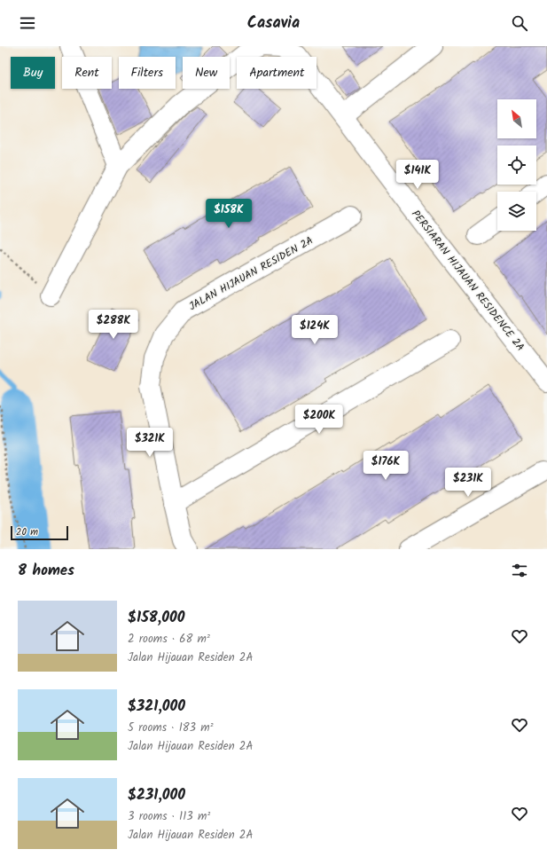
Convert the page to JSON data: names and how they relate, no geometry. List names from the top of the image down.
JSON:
{
  "streets": {
    "street": ["JALAN HIJAUAN RESIDEN 2A", "PERSIARAN HIJAUAN RESIDENCE 2A"]
  },
  "scale_bar": "20 m",
  "north": "top left",
  "page": {
    "header": "Casavia",
    "chip": [
      "Buy",
      "Rent",
      "Filters",
      "New",
      "Apartment"
    ],
    "price": [
      "$141K",
      "$158K",
      "$288K",
      "$124K",
      "$200K",
      "$321K",
      "$176K",
      "$231K"
    ],
    "scale": "20 m",
    "heading": "8 homes",
    "list": [
      {
        "name": "$158,000",
        "note": "2 rooms · 68 m² · Jalan Hijauan Residen 2A"
      },
      {
        "name": "$321,000",
        "note": "5 rooms · 183 m² · Jalan Hijauan Residen 2A"
      },
      {
        "name": "$231,000",
        "note": "3 rooms · 113 m² · Jalan Hijauan Residen 2A"
      }
    ]
  }
}
